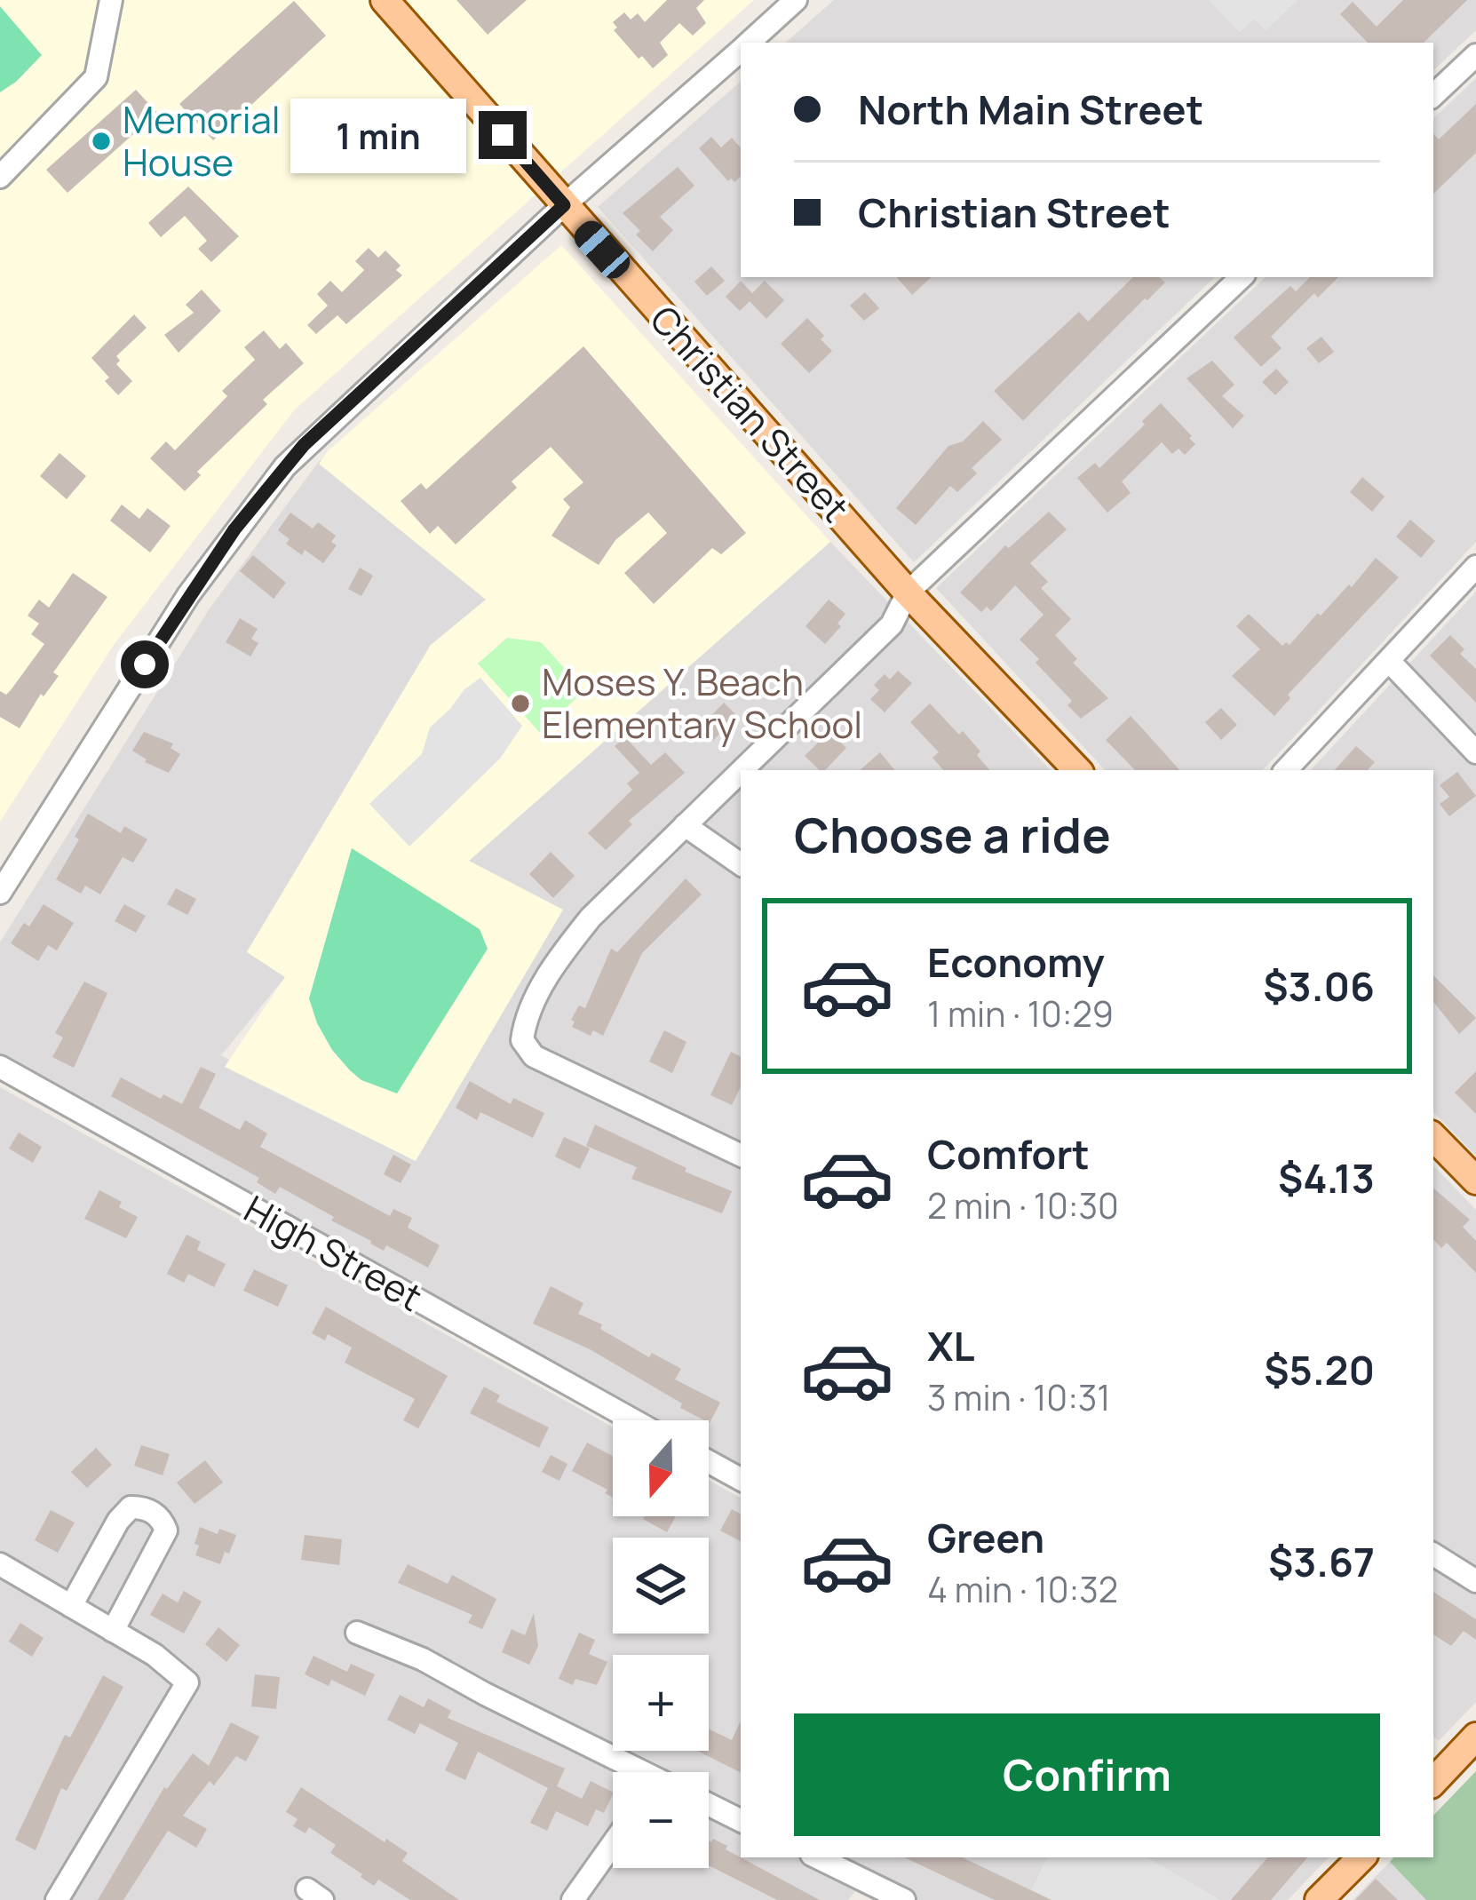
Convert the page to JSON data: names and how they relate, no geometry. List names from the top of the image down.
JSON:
{
  "streets": {
    "main road": ["Christian Street"],
    "street": ["High Street"]
  },
  "places": ["Memorial House", "Moses Y. Beach Elementary School"],
  "north": "bottom",
  "page": {
    "banner": ["North Main Street", "Christian Street"],
    "bubble": "1 min",
    "heading": "Choose a ride",
    "list": [
      {
        "name": "Economy",
        "note": "1 min · 10:29",
        "value": "$3.06"
      },
      {
        "name": "Comfort",
        "note": "2 min · 10:30",
        "value": "$4.13"
      },
      {
        "name": "XL",
        "note": "3 min · 10:31",
        "value": "$5.20"
      },
      {
        "name": "Green",
        "note": "4 min · 10:32",
        "value": "$3.67"
      }
    ],
    "map_buttons": ["+", "−"],
    "buttons": "Confirm"
  }
}
